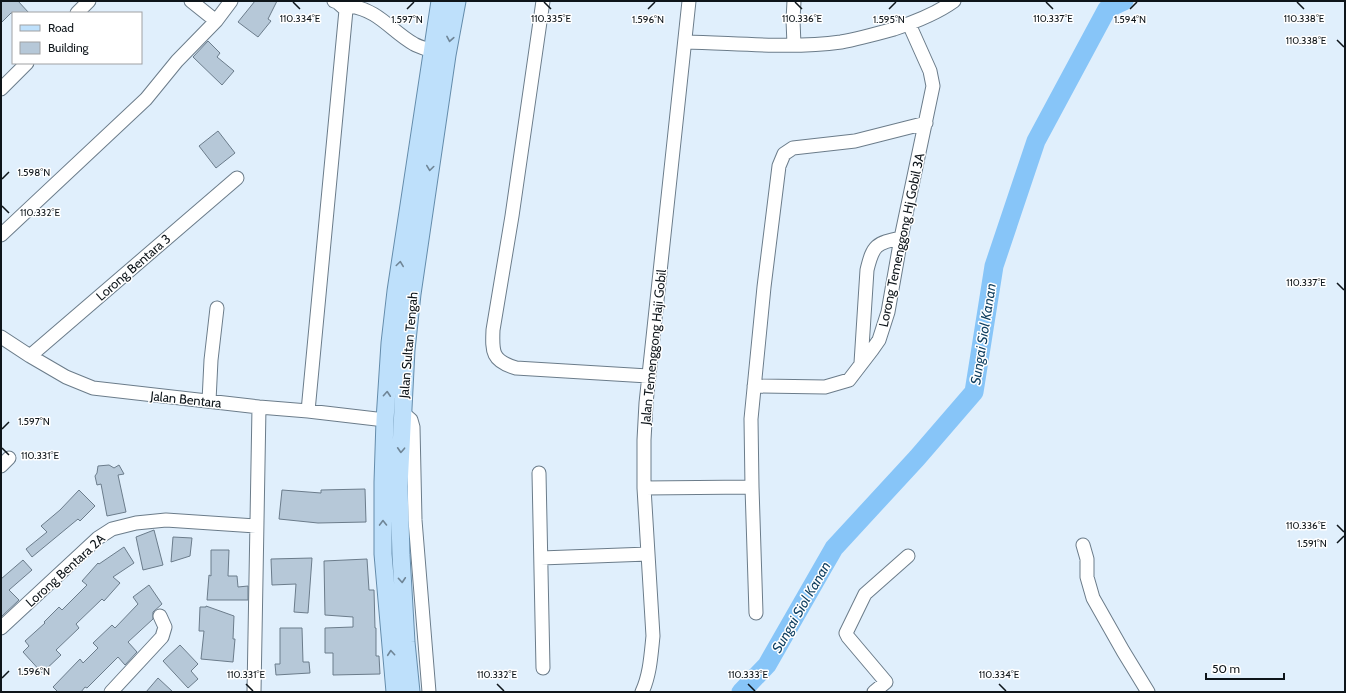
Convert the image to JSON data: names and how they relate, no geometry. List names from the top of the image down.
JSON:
{
  "streets": {
    "main road": ["Jalan Sultan Tengah"],
    "street": [
      "Lorong Temenggong Hj Gobil 3A",
      "Lorong Bentara 3",
      "Jalan Temenggong Haji Gobil",
      "Jalan Bentara",
      "Lorong Bentara 2A"
    ]
  },
  "crossings": [
    ["Lorong Bentara 3", "Jalan Bentara"],
    ["Jalan Sultan Tengah", "Jalan Bentara"]
  ],
  "water": ["Sungai Siol Kanan"],
  "legend": ["Road", "Building"],
  "scale_bar": "50 m",
  "coordinates": [
    "110.334°E",
    "110.335°E",
    "110.336°E",
    "110.337°E",
    "110.338°E",
    "1.597°N",
    "1.596°N",
    "1.595°N",
    "1.594°N",
    "1.598°N",
    "110.332°E",
    "110.331°E",
    "1.591°N",
    "110.333°E"
  ]
}
